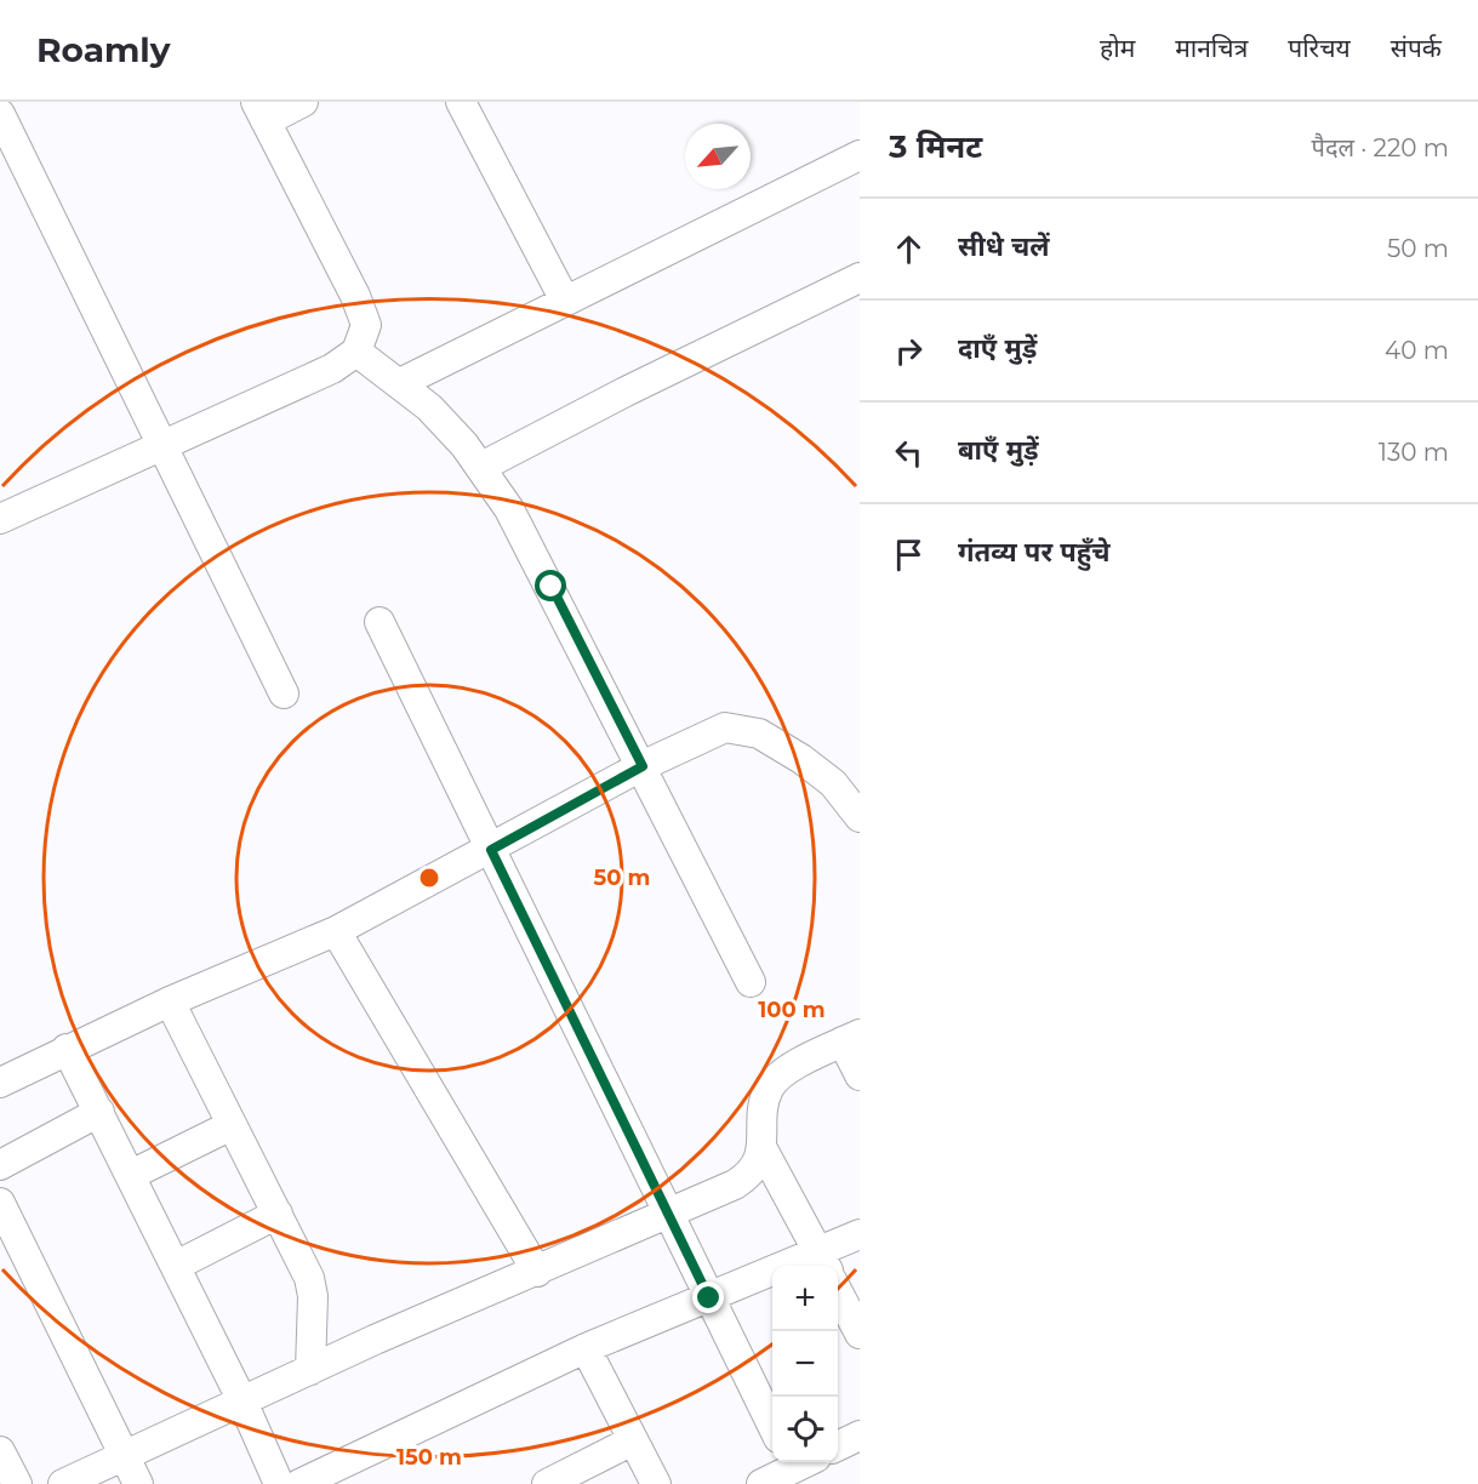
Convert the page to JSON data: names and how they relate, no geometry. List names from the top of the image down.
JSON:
{
  "north": "bottom left",
  "page": {
    "header": "Roamly",
    "nav": [
      "होम",
      "मानचित्र",
      "परिचय",
      "संपर्क"
    ],
    "heading": ["3 मिनट", "पैदल · 220 m"],
    "list": [
      ["सीधे चलें", "50 m"],
      ["दाएँ मुड़ें", "40 m"],
      ["बाएँ मुड़ें", "130 m"],
      "गंतव्य पर पहुँचे"
    ],
    "map_buttons": ["+", "−"]
  },
  "rings": ["50 m", "100 m", "150 m"]
}
